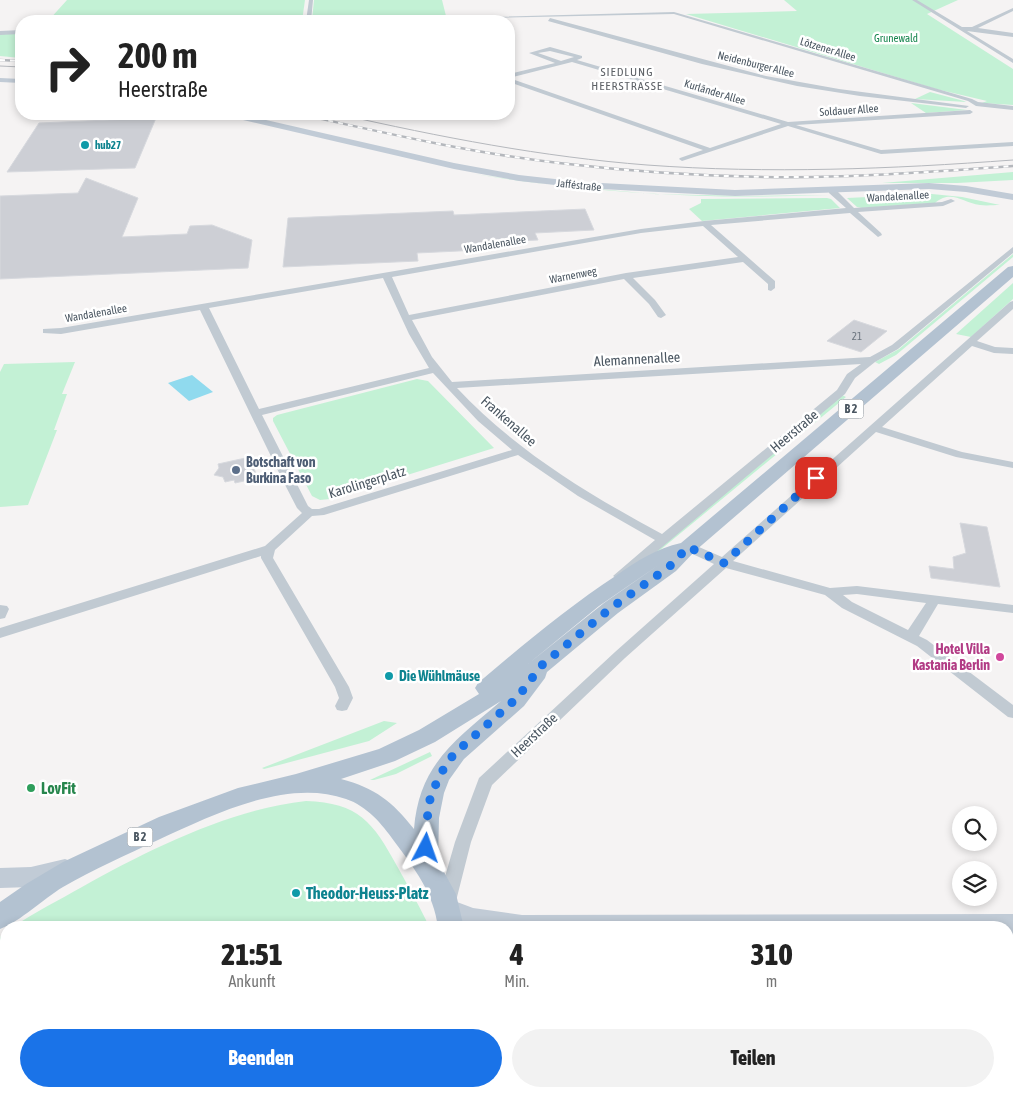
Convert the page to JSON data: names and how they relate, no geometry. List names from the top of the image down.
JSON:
{
  "streets": {
    "main road": ["Jafféstraße", "B 2", "Heerstraße"],
    "street": [
      "Lötzener Allee",
      "Neidenburger Allee",
      "Kurländer Allee",
      "Soldauer Allee",
      "Wandalenallee",
      "Warnenweg",
      "Alemannenallee",
      "Frankenallee",
      "Karolingerplatz"
    ]
  },
  "crossings": [
    ["Lötzener Allee", "Neidenburger Allee"],
    ["Lötzener Allee", "Soldauer Allee"],
    ["Neidenburger Allee", "Soldauer Allee"],
    ["Kurländer Allee", "Soldauer Allee"],
    ["Wandalenallee", "Frankenallee"],
    ["Warnenweg", "Frankenallee"],
    ["Alemannenallee", "Frankenallee"],
    ["Alemannenallee", "Heerstraße"],
    ["B 2", "Heerstraße"],
    ["Frankenallee", "Heerstraße"],
    ["Frankenallee", "Karolingerplatz"]
  ],
  "districts": ["SIEDLUNG HEERSTRASSE"],
  "parks": ["Grunewald"],
  "places": [
    "hub27",
    "Botschaft von Burkina Faso",
    "Hotel Villa Kastania Berlin",
    "Die Wühlmäuse",
    "LovFit",
    "Theodor-Heuss-Platz"
  ],
  "house_numbers": ["21"],
  "page": {
    "turn": ["200 m", "Heerstraße"],
    "eta": [
      "21:51",
      "Ankunft",
      "4",
      "Min.",
      "310",
      "m"
    ],
    "buttons": ["Beenden", "Teilen"]
  }
}
